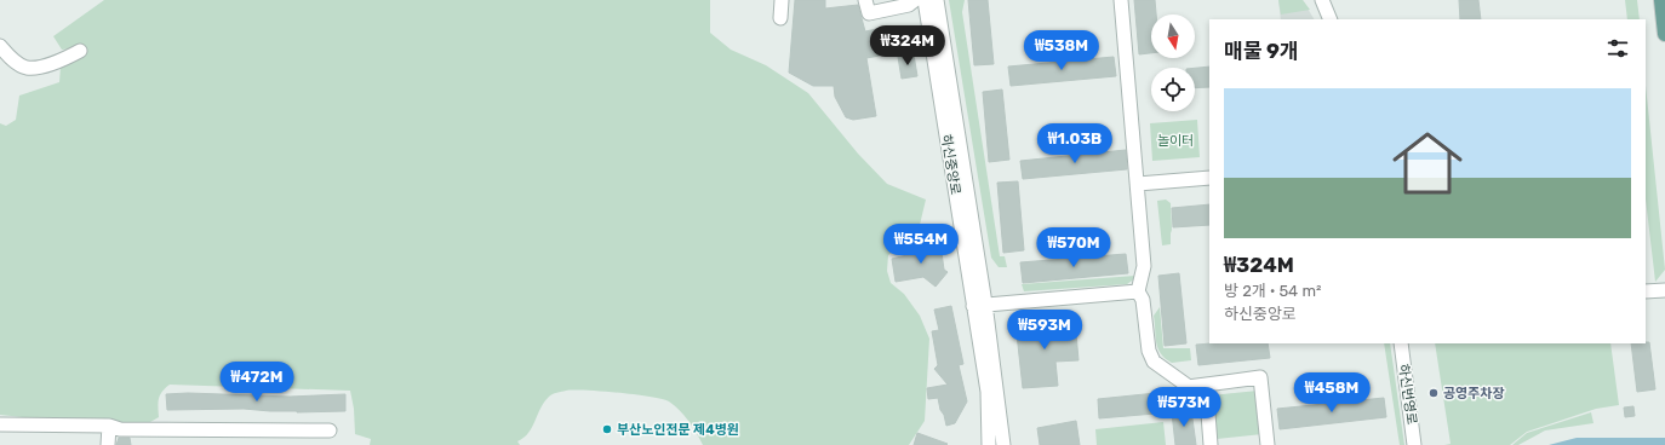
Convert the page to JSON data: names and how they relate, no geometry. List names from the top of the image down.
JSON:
{
  "streets": {
    "street": ["하신중앙로", "하신번영로"]
  },
  "parks": ["놀이터"],
  "places": ["공영주차장", "부산노인전문 제4병원"],
  "north": "bottom",
  "page": {
    "heading": "매물 9개",
    "price": [
      "₩324M",
      "₩538M",
      "₩1.03B",
      "₩554M",
      "₩570M",
      "₩593M",
      "₩472M",
      "₩458M",
      "₩573M"
    ],
    "list": [
      {
        "name": "₩324M",
        "note": "방 2개 · 54 m² · 하신중앙로"
      }
    ]
  }
}
